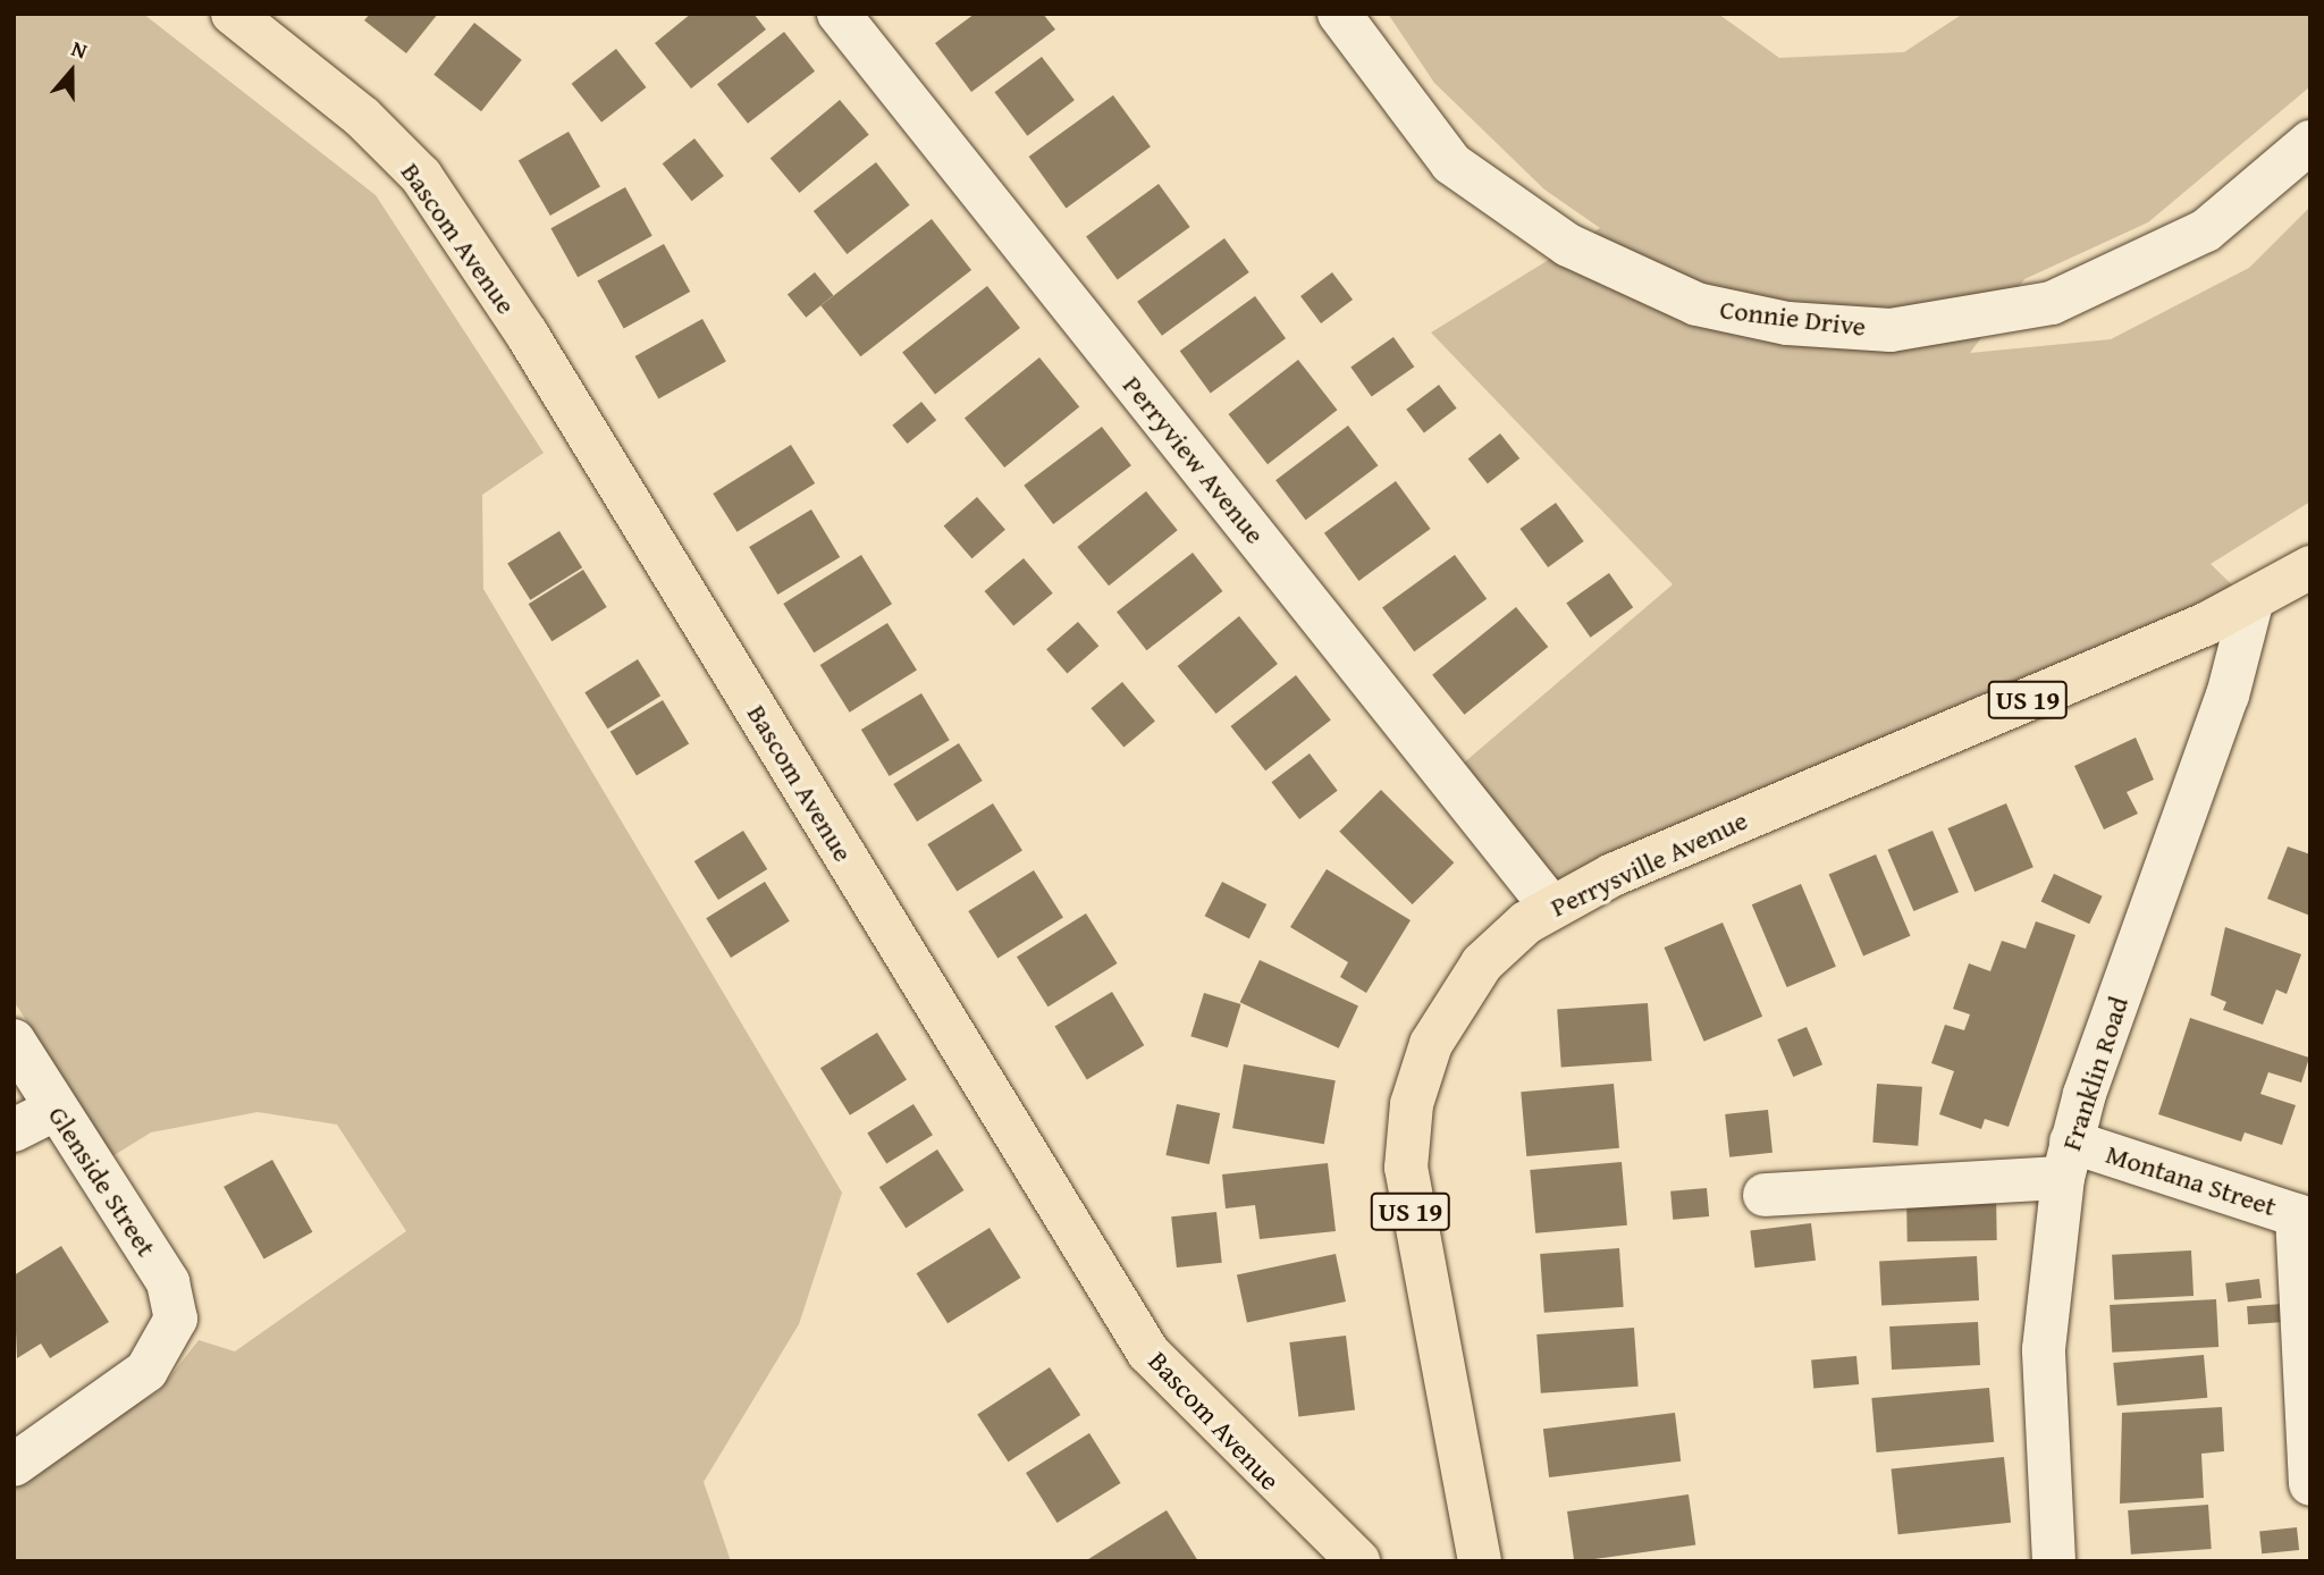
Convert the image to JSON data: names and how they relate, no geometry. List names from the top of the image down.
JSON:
{
  "streets": {
    "main road": ["Bascom Avenue", "US 19", "Perrysville Avenue"],
    "street": [
      "Connie Drive",
      "Perryview Avenue",
      "Franklin Road",
      "Montana Street",
      "Glenside Street"
    ]
  },
  "crossings": [
    ["Perryview Avenue", "Perrysville Avenue"],
    ["Perrysville Avenue", "Franklin Road"],
    ["Franklin Road", "Montana Street"]
  ],
  "north": "top"
}
